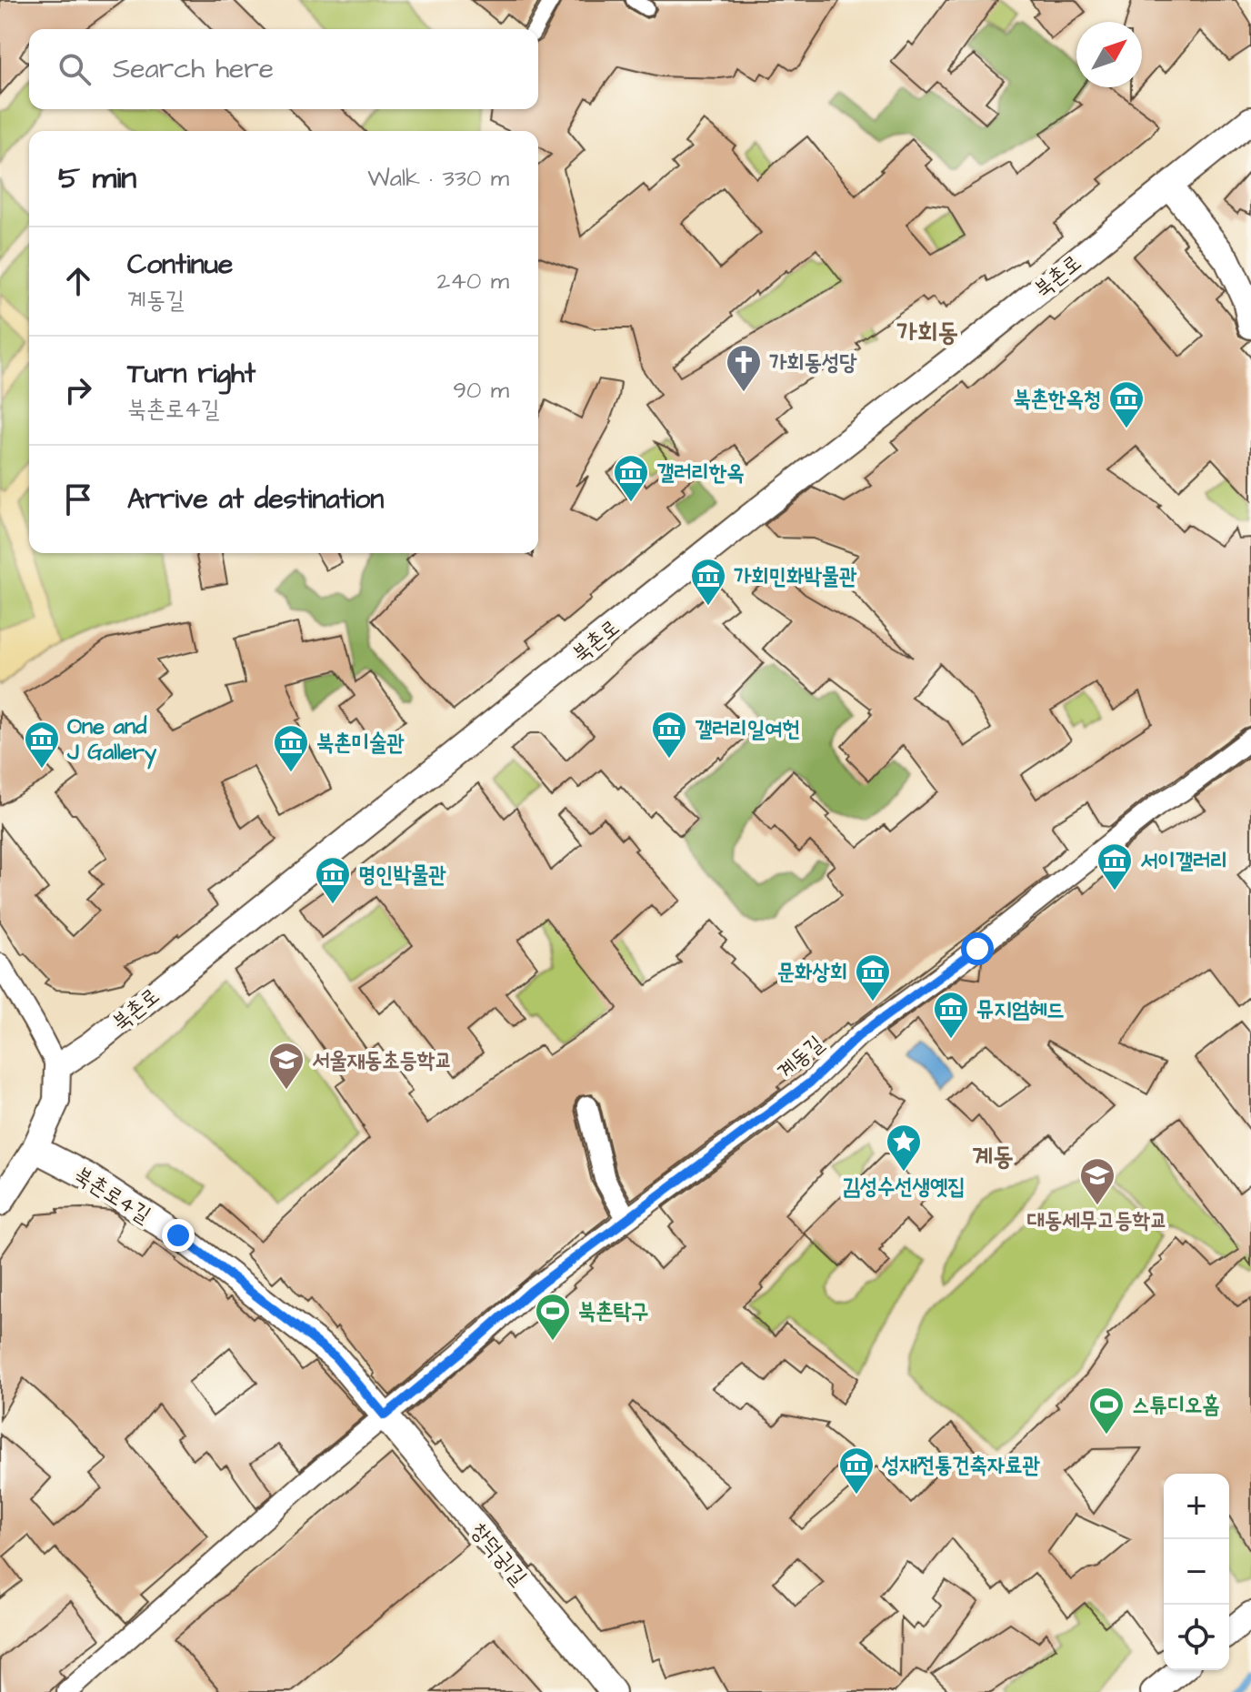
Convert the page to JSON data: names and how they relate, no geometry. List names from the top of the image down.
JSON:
{
  "streets": {
    "street": [
      "북촌로",
      "계동길",
      "북촌로4길",
      "창덕궁1길"
    ]
  },
  "crossings": [
    ["계동길", "북촌로4길"],
    ["계동길", "창덕궁1길"],
    ["북촌로4길", "창덕궁1길"]
  ],
  "districts": ["가회동", "계동"],
  "places": {
    "church": ["가회동성당"],
    "museum": [
      "북촌한옥청",
      "갤러리한옥",
      "가회민화박물관",
      "갤러리일여헌",
      "One and J Gallery",
      "북촌미술관",
      "서이갤러리",
      "명인박물관",
      "문화상회",
      "뮤지엄헤드",
      "성재전통건축자료관"
    ],
    "school or university": ["서울재동초등학교", "대동세무고등학교"],
    "place": ["김성수선생옛집"],
    "sports": ["북촌탁구", "스튜디오홈"]
  },
  "north": "top right",
  "page": {
    "search": "Search here",
    "heading": ["5 min", "Walk · 330 m"],
    "list": [
      ["Continue", "계동길", "240 m"],
      ["Turn right", "북촌로4길", "90 m"],
      "Arrive at destination"
    ],
    "map_buttons": ["+", "−"]
  }
}
